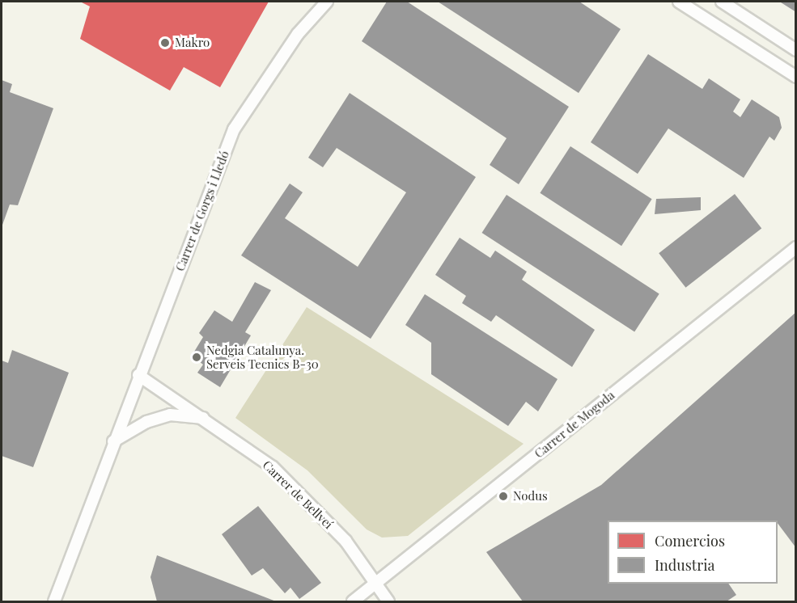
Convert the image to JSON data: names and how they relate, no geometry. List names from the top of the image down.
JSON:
{
  "streets": {
    "street": ["Carrer de Gorgs i Lledó", "Carrer de Mogoda", "Carrer de Bellveí"]
  },
  "crossings": [
    ["Carrer de Gorgs i Lledó", "Carrer de Bellveí"],
    ["Carrer de Mogoda", "Carrer de Bellveí"]
  ],
  "places": ["Makro", "Nedgia Catalunya. Serveis Tecnics B-30", "Nodus"],
  "legend": ["Comercios", "Industria"]
}
